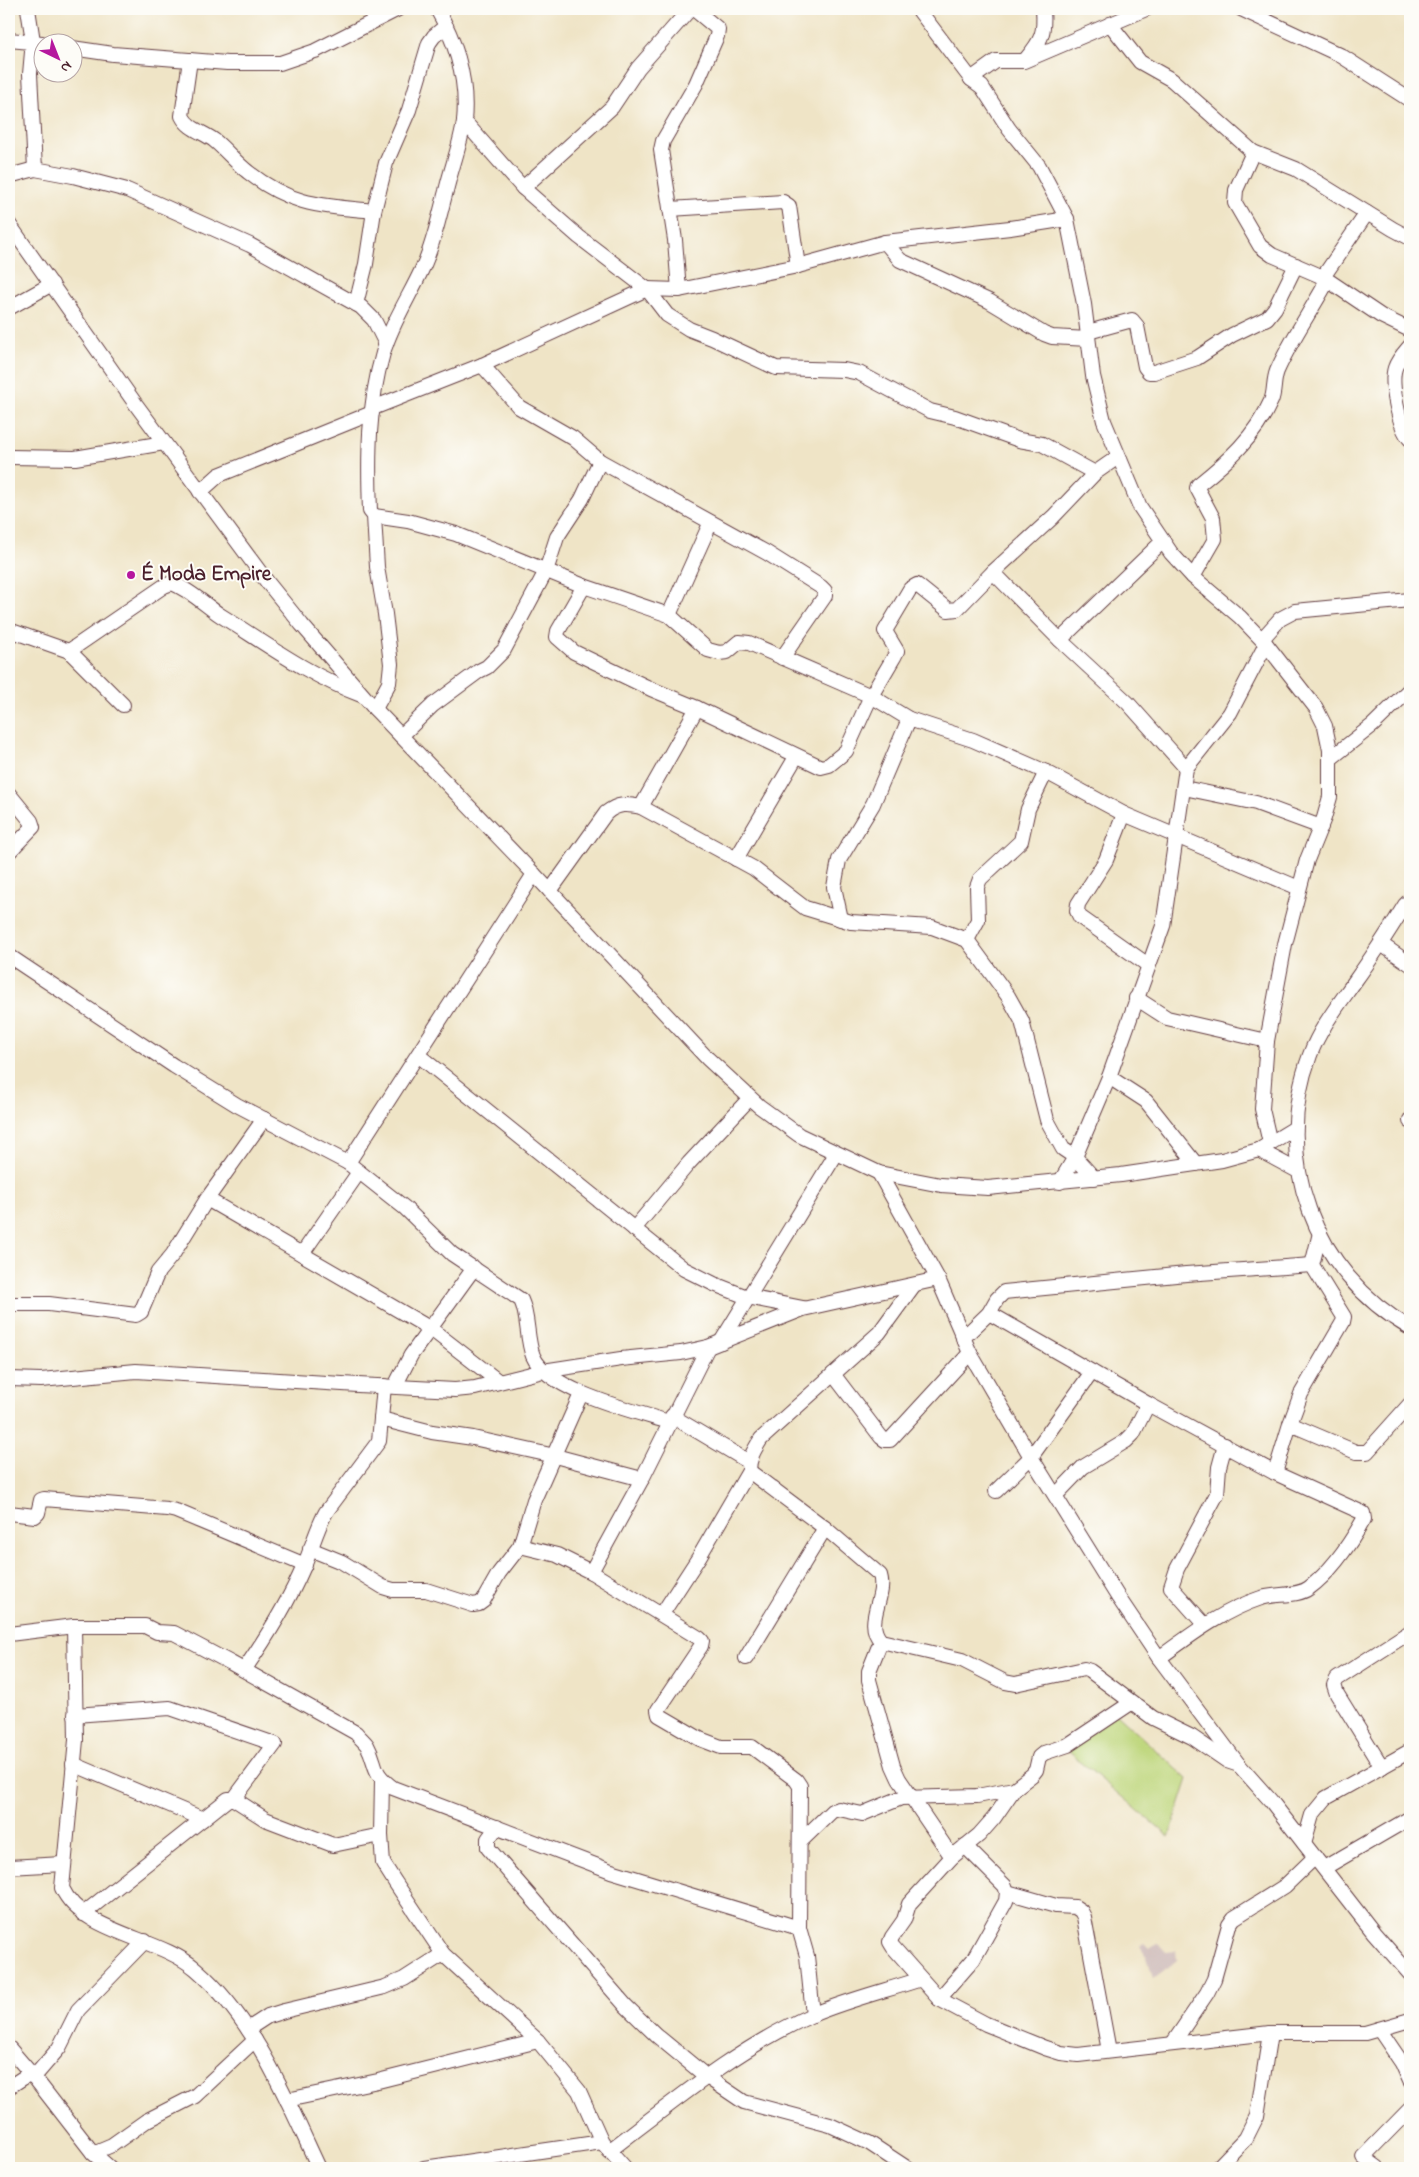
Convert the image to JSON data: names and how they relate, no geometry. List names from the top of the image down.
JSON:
{
  "places": ["É Moda Empire"],
  "north": "bottom right"
}
